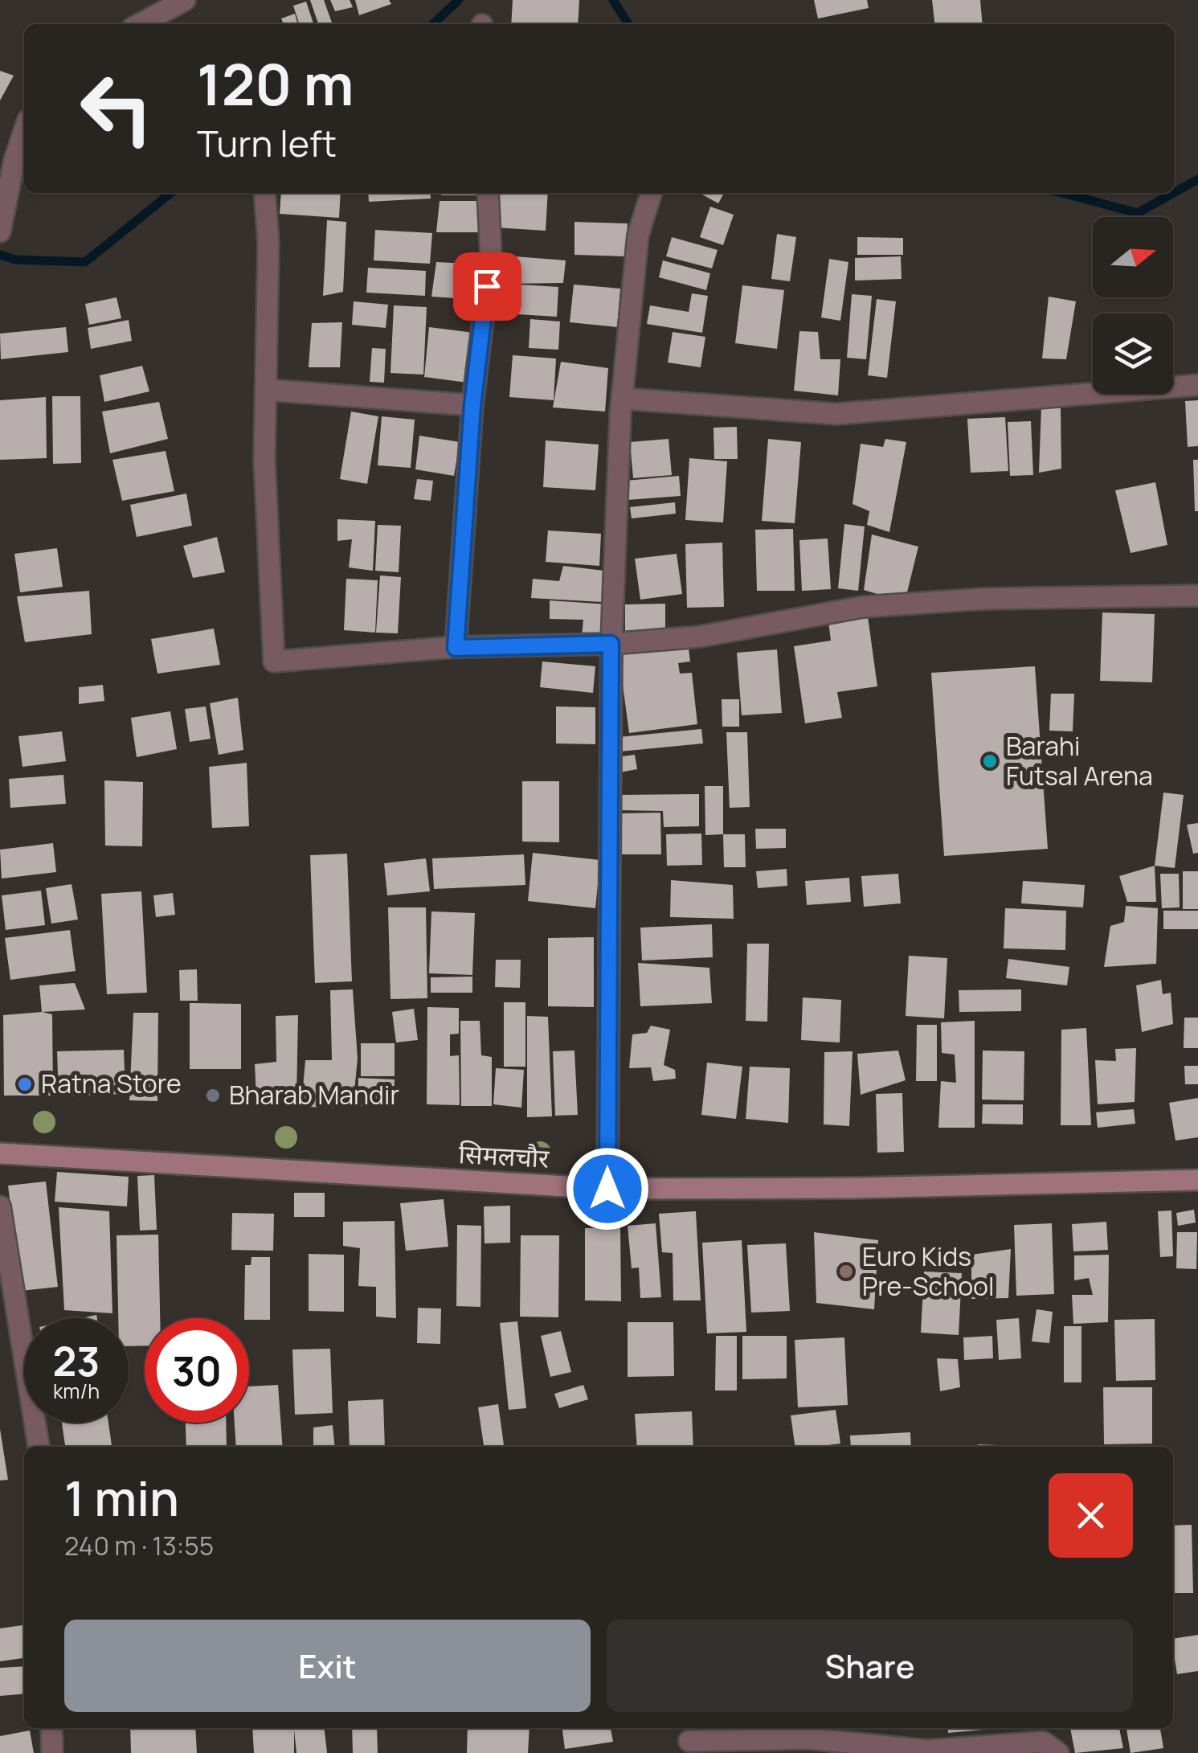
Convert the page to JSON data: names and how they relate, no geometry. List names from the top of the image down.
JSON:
{
  "streets": {
    "main road": ["सिमलचौर"]
  },
  "places": [
    "Barahi Futsal Arena",
    "Ratna Store",
    "Bharab Mandir",
    "Euro Kids Pre-School"
  ],
  "north": "right",
  "page": {
    "turn": ["120 m", "Turn left"],
    "speed": "23 km/h",
    "limit": "30",
    "heading": ["1 min", "240 m · 13:55"],
    "buttons": ["Exit", "Share"]
  }
}
